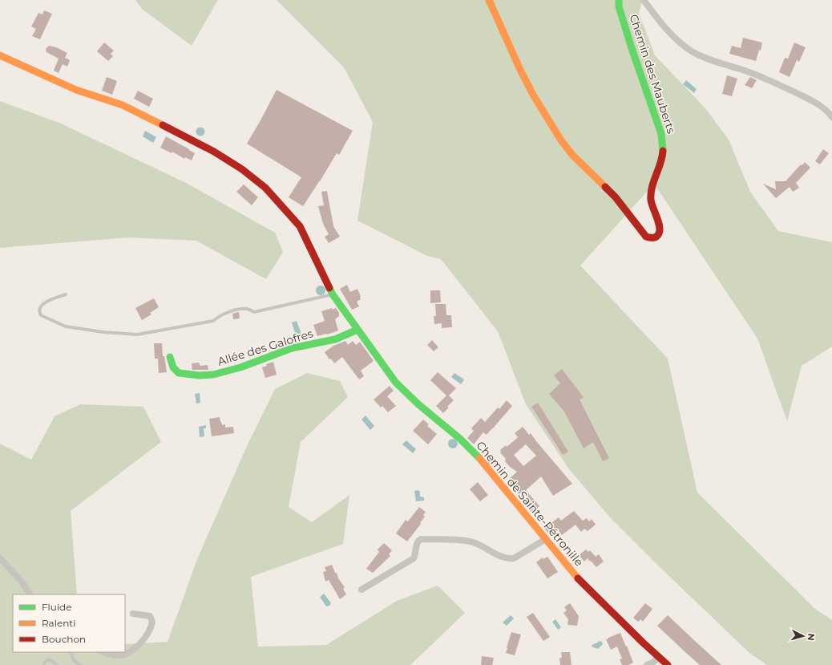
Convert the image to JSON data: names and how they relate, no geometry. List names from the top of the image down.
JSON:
{
  "streets": {
    "street": ["Chemin des Mauberts", "Allée des Galofres", "Chemin de Sainte-Pétronille"]
  },
  "crossings": [
    ["Allée des Galofres", "Chemin de Sainte-Pétronille"]
  ],
  "legend": ["Fluide", "Ralenti", "Bouchon"],
  "north": "right"
}
